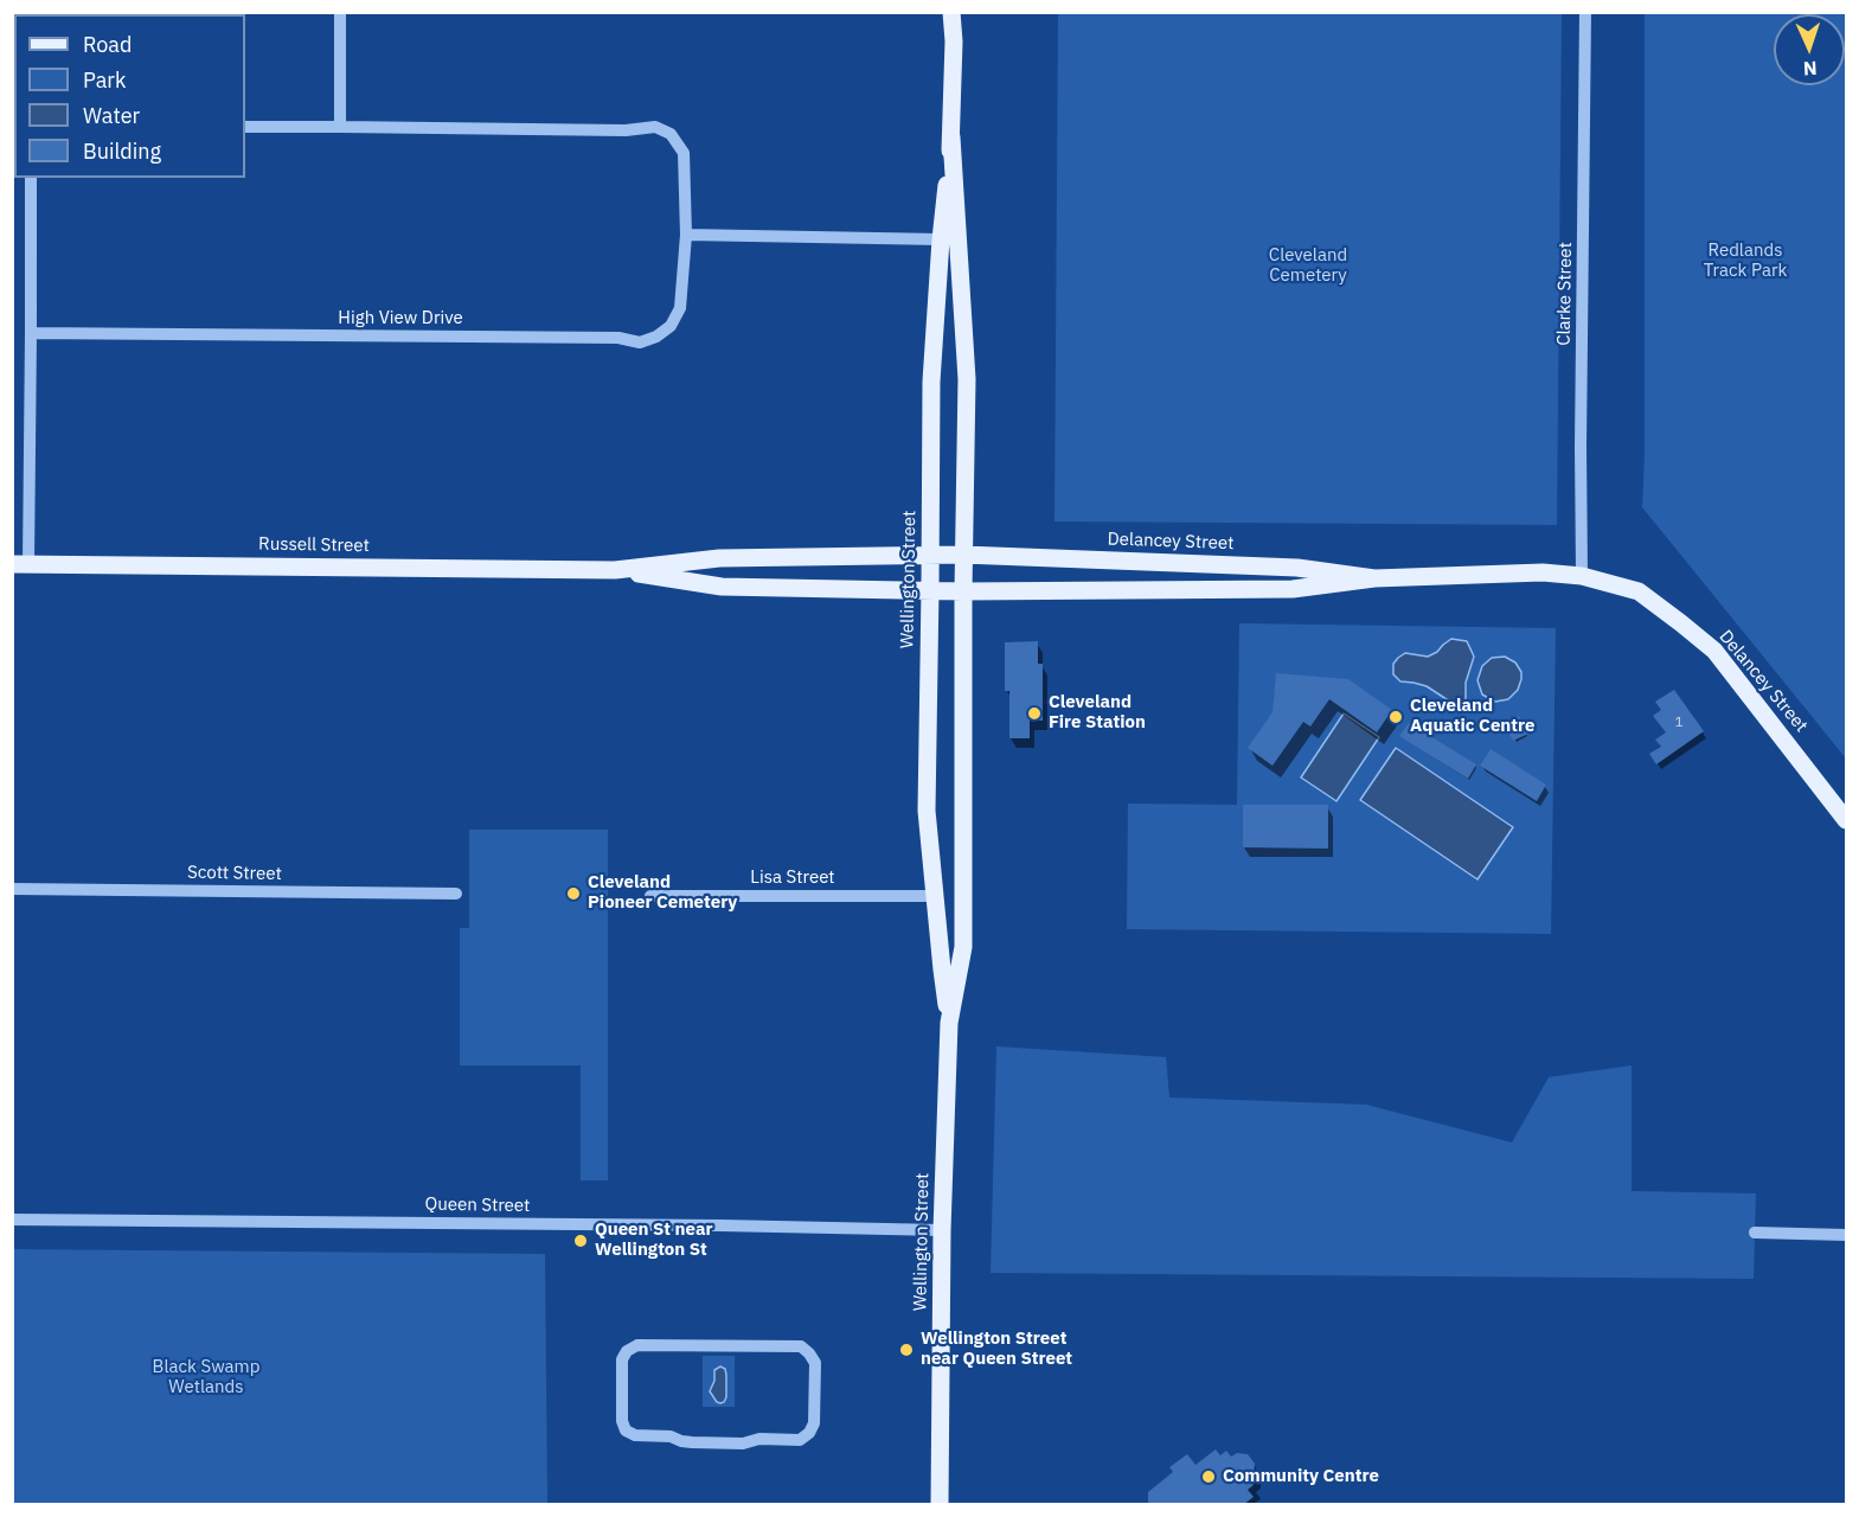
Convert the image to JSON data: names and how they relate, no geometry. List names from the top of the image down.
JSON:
{
  "streets": {
    "main road": ["Delancey Street", "Russell Street", "Wellington Street"],
    "street": [
      "Clarke Street",
      "High View Drive",
      "Scott Street",
      "Lisa Street",
      "Queen Street"
    ]
  },
  "crossings": [
    ["Clarke Street", "Delancey Street"],
    ["Delancey Street", "Russell Street"],
    ["Delancey Street", "Wellington Street"],
    ["Russell Street", "Wellington Street"],
    ["Wellington Street", "Lisa Street"],
    ["Wellington Street", "Queen Street"]
  ],
  "parks": ["Redlands Track Park", "Cleveland Cemetery", "Black Swamp Wetlands"],
  "places": [
    "Cleveland Fire Station",
    "Cleveland Aquatic Centre",
    "Cleveland Pioneer Cemetery",
    "Queen St near Wellington St",
    "Wellington Street near Queen Street",
    "Community Centre"
  ],
  "house_numbers": ["1"],
  "legend": [
    "Road",
    "Park",
    "Water",
    "Building"
  ],
  "north": "bottom"
}
